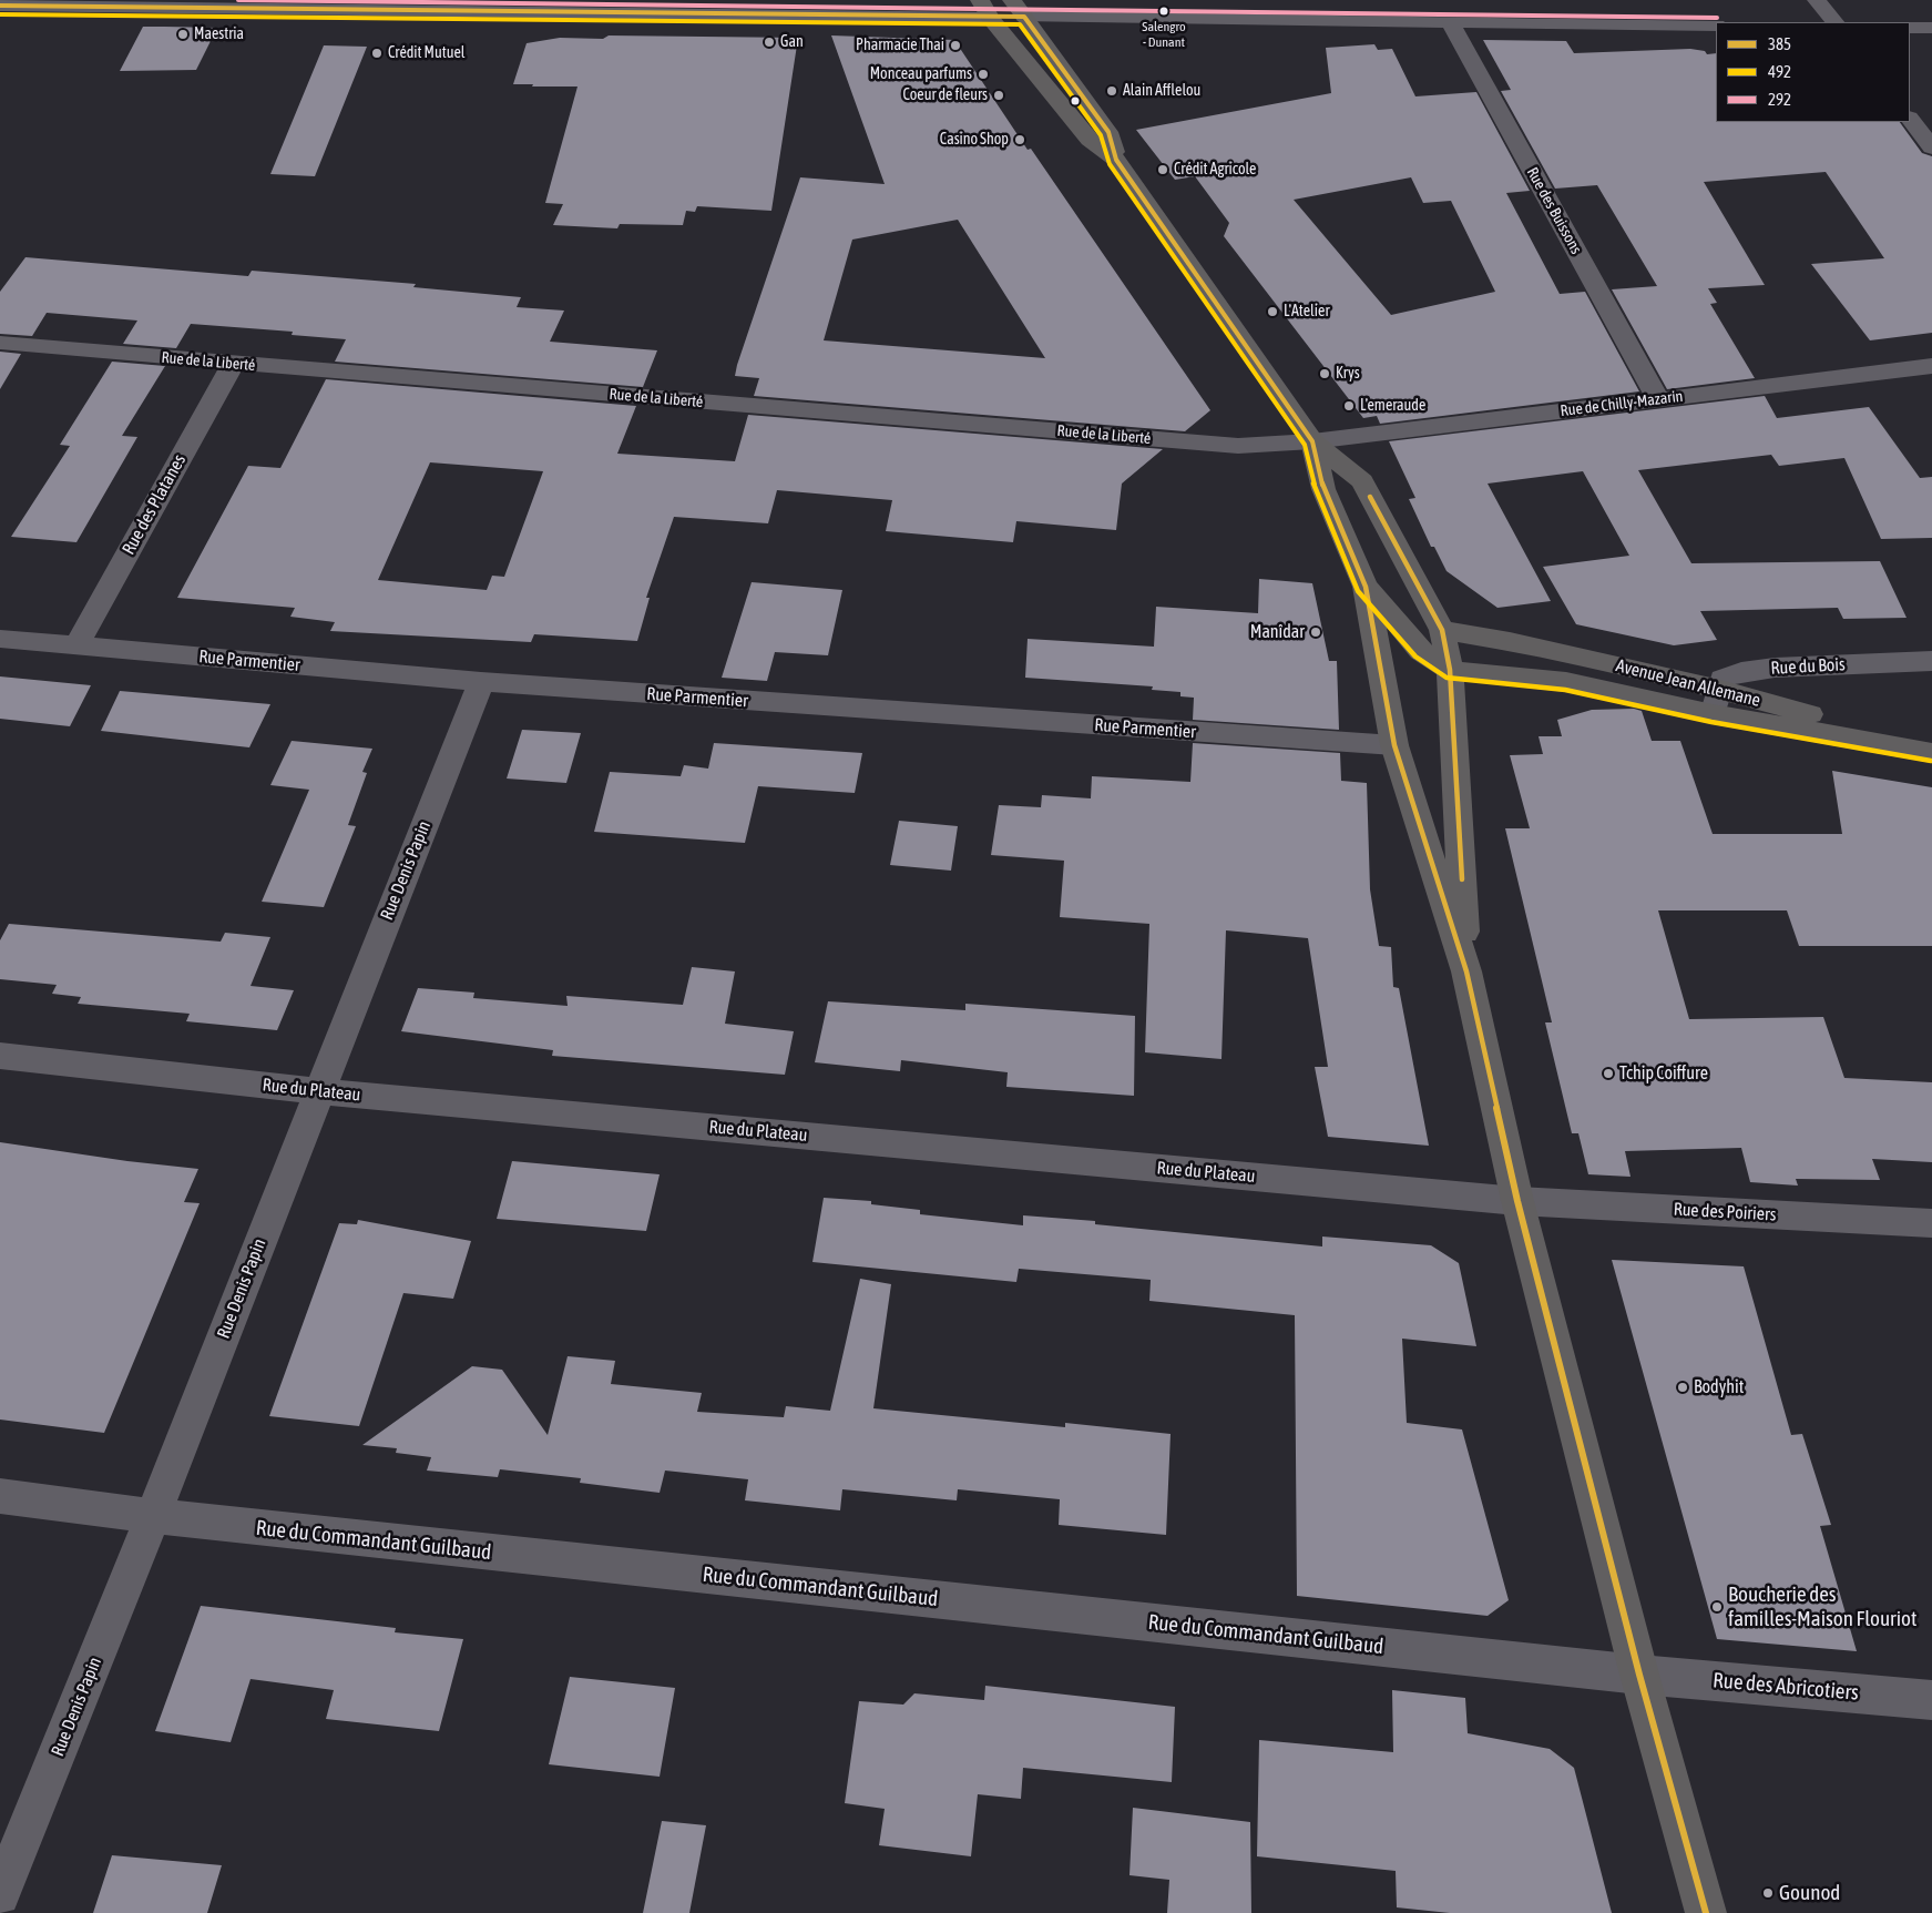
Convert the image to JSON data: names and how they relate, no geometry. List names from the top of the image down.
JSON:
{
  "streets": {
    "main road": ["Avenue Jean Allemane"],
    "street": [
      "Rue des Buissons",
      "Rue de la Liberté",
      "Rue de Chilly-Mazarin",
      "Rue des Platanes",
      "Rue Parmentier",
      "Rue du Bois",
      "Rue Denis Papin",
      "Rue du Plateau",
      "Rue des Poiriers",
      "Rue du Commandant Guilbaud",
      "Rue des Abricotiers"
    ]
  },
  "crossings": [
    ["Rue des Buissons", "Rue de Chilly-Mazarin"],
    ["Rue de la Liberté", "Rue de Chilly-Mazarin"],
    ["Rue de la Liberté", "Rue des Platanes"],
    ["Rue des Platanes", "Rue Parmentier"],
    ["Rue Parmentier", "Rue Denis Papin"],
    ["Rue du Bois", "Avenue Jean Allemane"],
    ["Rue Denis Papin", "Rue du Plateau"],
    ["Rue Denis Papin", "Rue du Commandant Guilbaud"],
    ["Rue du Plateau", "Rue des Poiriers"],
    ["Rue du Commandant Guilbaud", "Rue des Abricotiers"]
  ],
  "places": [
    "Salengro - Dunant",
    "Maestria",
    "Gan",
    "Pharmacie Thai",
    "Crédit Mutuel",
    "Monceau parfums",
    "Alain Afflelou",
    "Coeur de fleurs",
    "Casino Shop",
    "Crédit Agricole",
    "L'Atelier",
    "Krys",
    "L'emeraude",
    "Manîdar",
    "Tchip Coiffure",
    "Bodyhit",
    "Boucherie des familles-Maison Flouriot",
    "Gounod"
  ],
  "lines": ["transit line 292", "transit line 385", "transit line 492"],
  "legend": ["385", "492", "292"]
}
